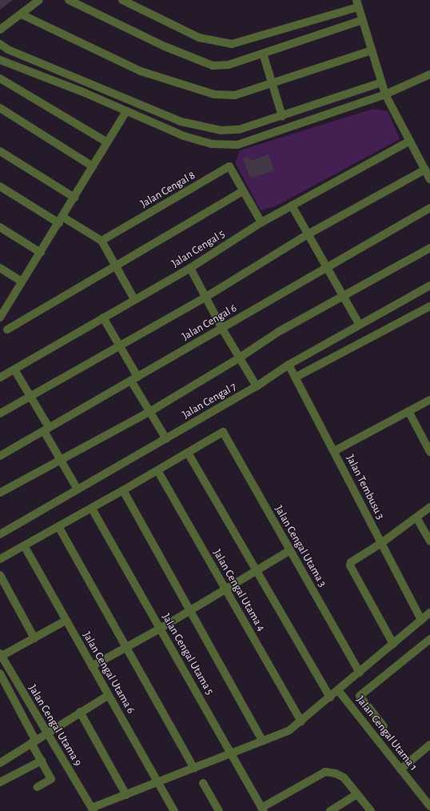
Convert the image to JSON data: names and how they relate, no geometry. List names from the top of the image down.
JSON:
{
  "streets": {
    "street": [
      "Jalan Cengal 8",
      "Jalan Cengal 5",
      "Jalan Cengal 6",
      "Jalan Cengal 7",
      "Jalan Tembusu 3",
      "Jalan Cengal Utama 3",
      "Jalan Cengal Utama 4",
      "Jalan Cengal Utama 5",
      "Jalan Cengal Utama 6",
      "Jalan Cengal Utama 9",
      "Jalan Cengal Utama 1"
    ]
  },
  "crossings": [
    ["Jalan Cengal 8", "Jalan Cengal 5"],
    ["Jalan Cengal 7", "Jalan Tembusu 3"]
  ]
}
